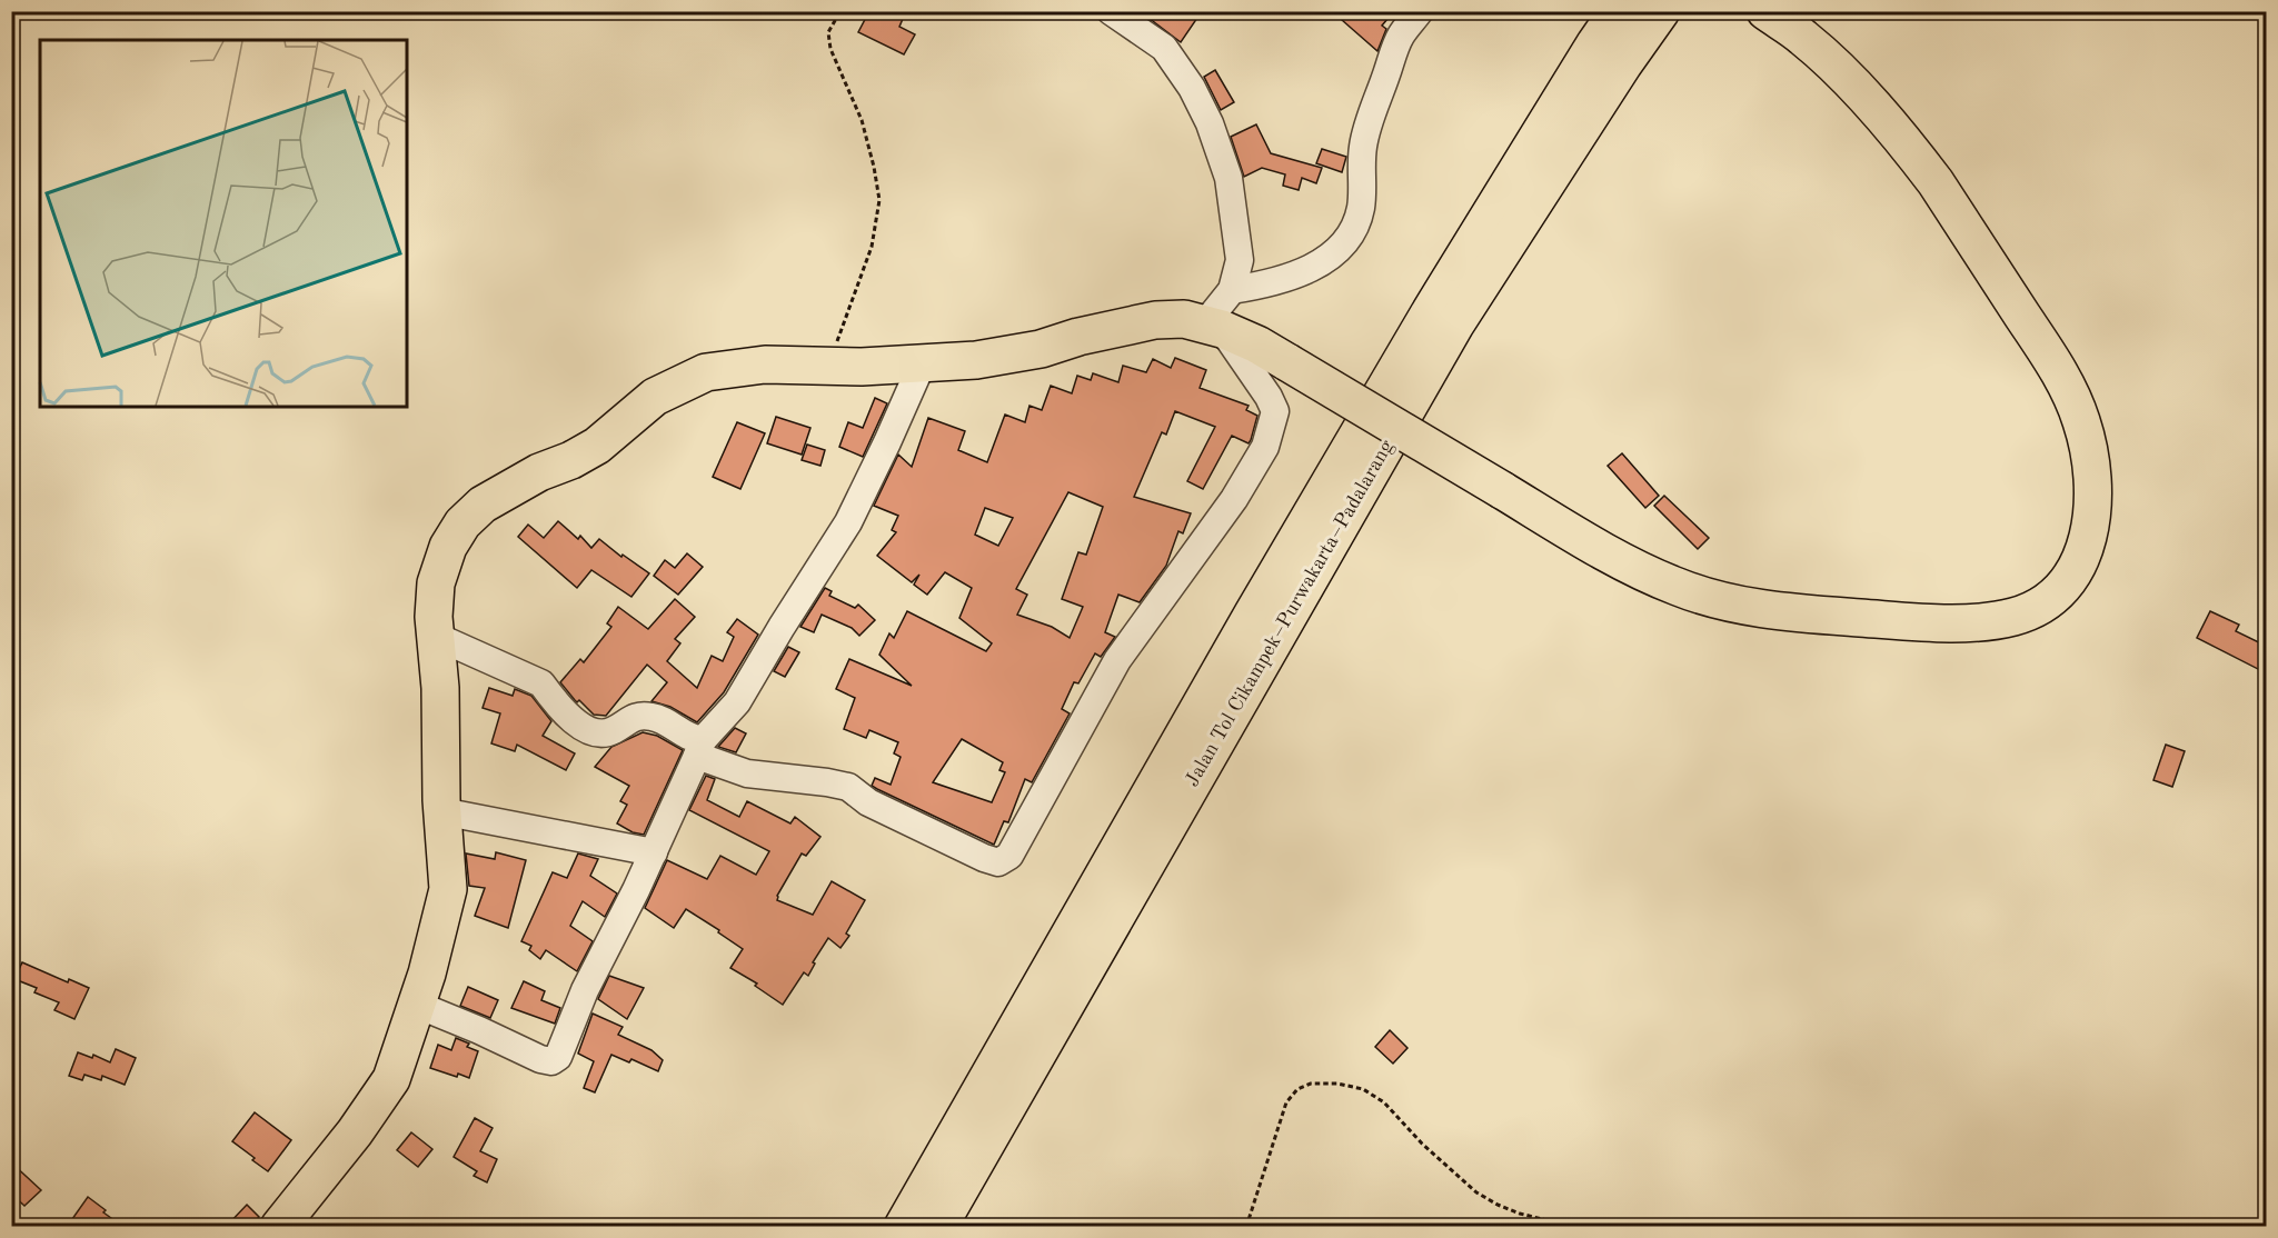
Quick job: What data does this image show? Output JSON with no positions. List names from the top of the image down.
{
  "streets": {
    "highway": ["Jalan Tol Cikampek–Purwakarta–Padalarang"]
  }
}
